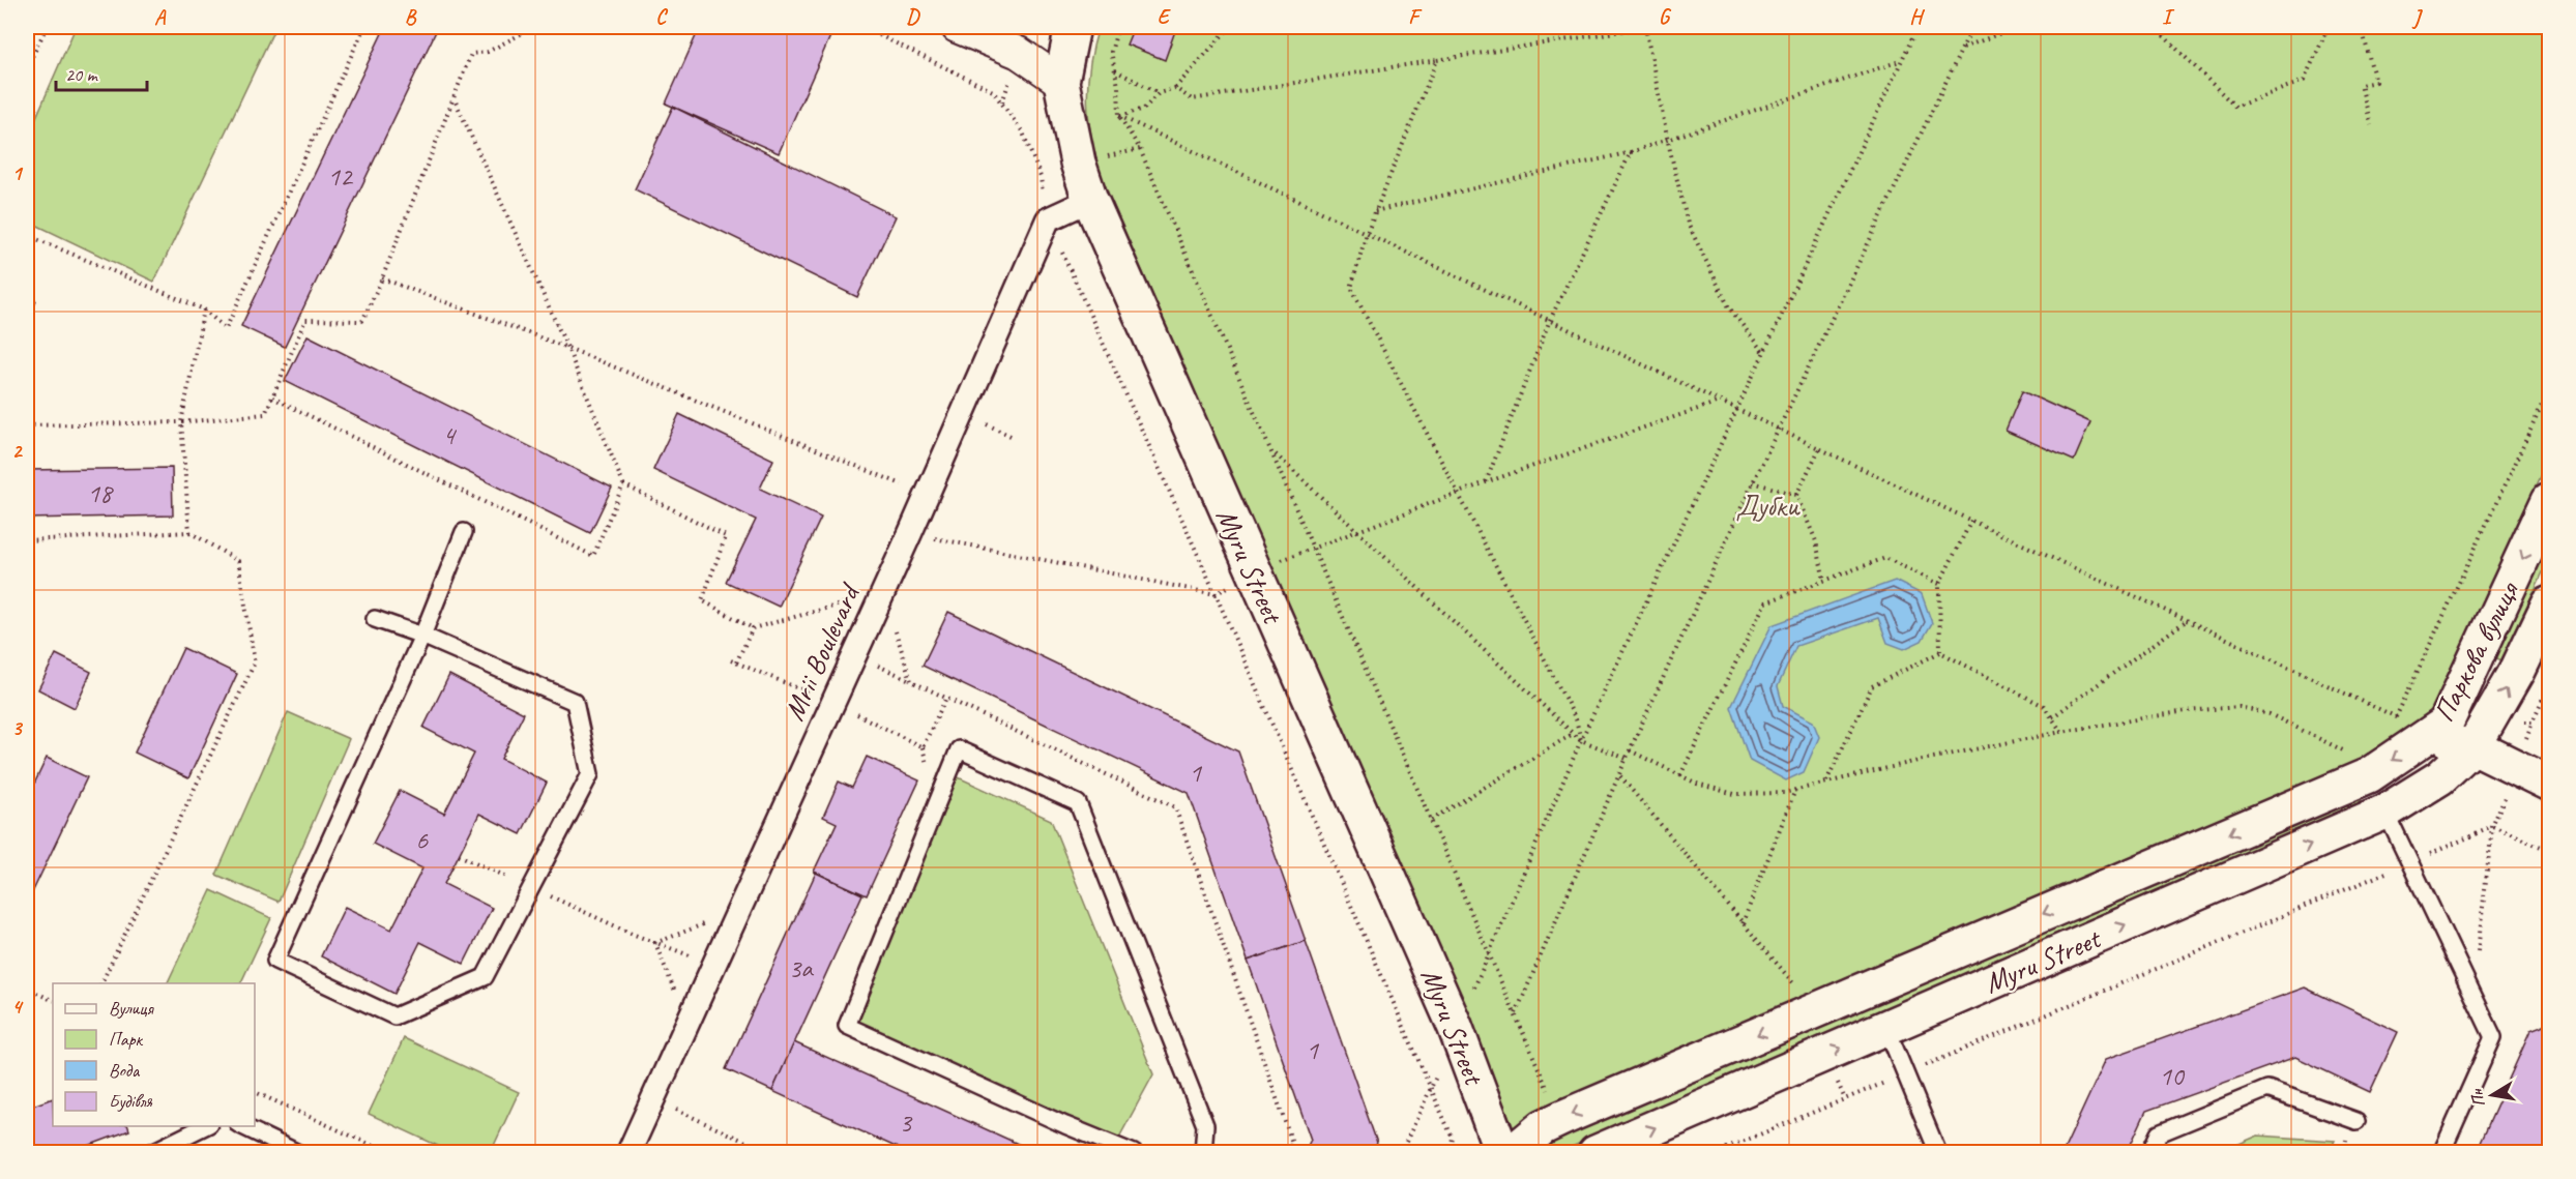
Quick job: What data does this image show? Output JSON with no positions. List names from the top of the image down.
{
  "streets": {
    "street": ["Myru Street", "Паркова вулиця", "Mrii Boulevard"]
  },
  "crossings": [
    ["Myru Street", "Паркова вулиця"]
  ],
  "parks": ["Дубки"],
  "house_numbers": [
    "12",
    "4",
    "18",
    "1",
    "6",
    "3а",
    "1",
    "10",
    "3"
  ],
  "legend": [
    "Вулиця",
    "Парк",
    "Вода",
    "Будівля"
  ],
  "scale_bar": "20 m",
  "north": "left",
  "grid": {
    "columns": [
      "A",
      "B",
      "C",
      "D",
      "E",
      "F",
      "G",
      "H",
      "I",
      "J"
    ],
    "rows": [
      "1",
      "2",
      "3",
      "4"
    ]
  }
}
